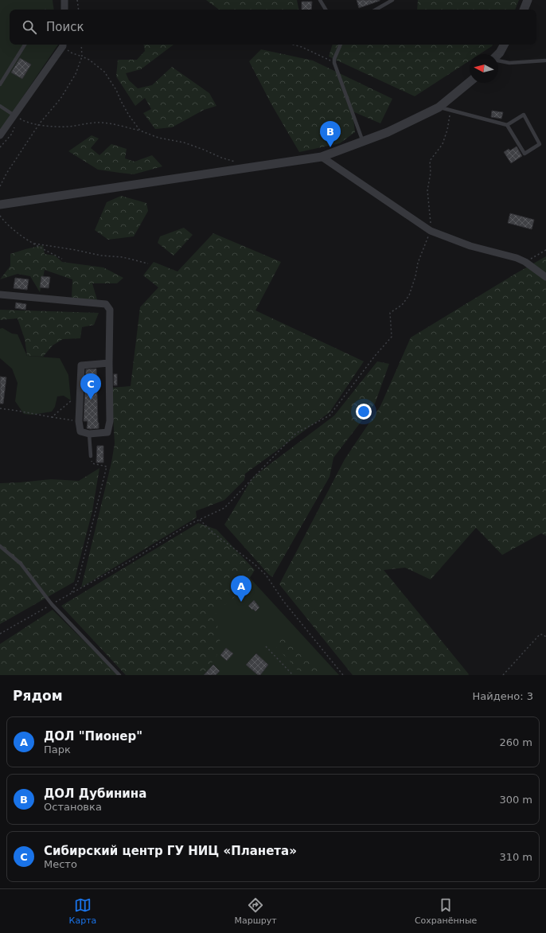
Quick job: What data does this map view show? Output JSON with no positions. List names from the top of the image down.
{
  "north": "left",
  "page": {
    "search": "Поиск",
    "pins": ["B", "C", "A"],
    "heading": ["Рядом", "Найдено: 3"],
    "list": [
      {
        "mark": "A",
        "name": "ДОЛ \"Пионер\"",
        "note": "Парк",
        "value": "260 m"
      },
      {
        "mark": "B",
        "name": "ДОЛ Дубинина",
        "note": "Остановка",
        "value": "300 m"
      },
      {
        "mark": "C",
        "name": "Сибирский центр ГУ НИЦ «Планета»",
        "note": "Место",
        "value": "310 m"
      }
    ],
    "nav": ["Карта", "Маршрут", "Сохранённые"]
  }
}
